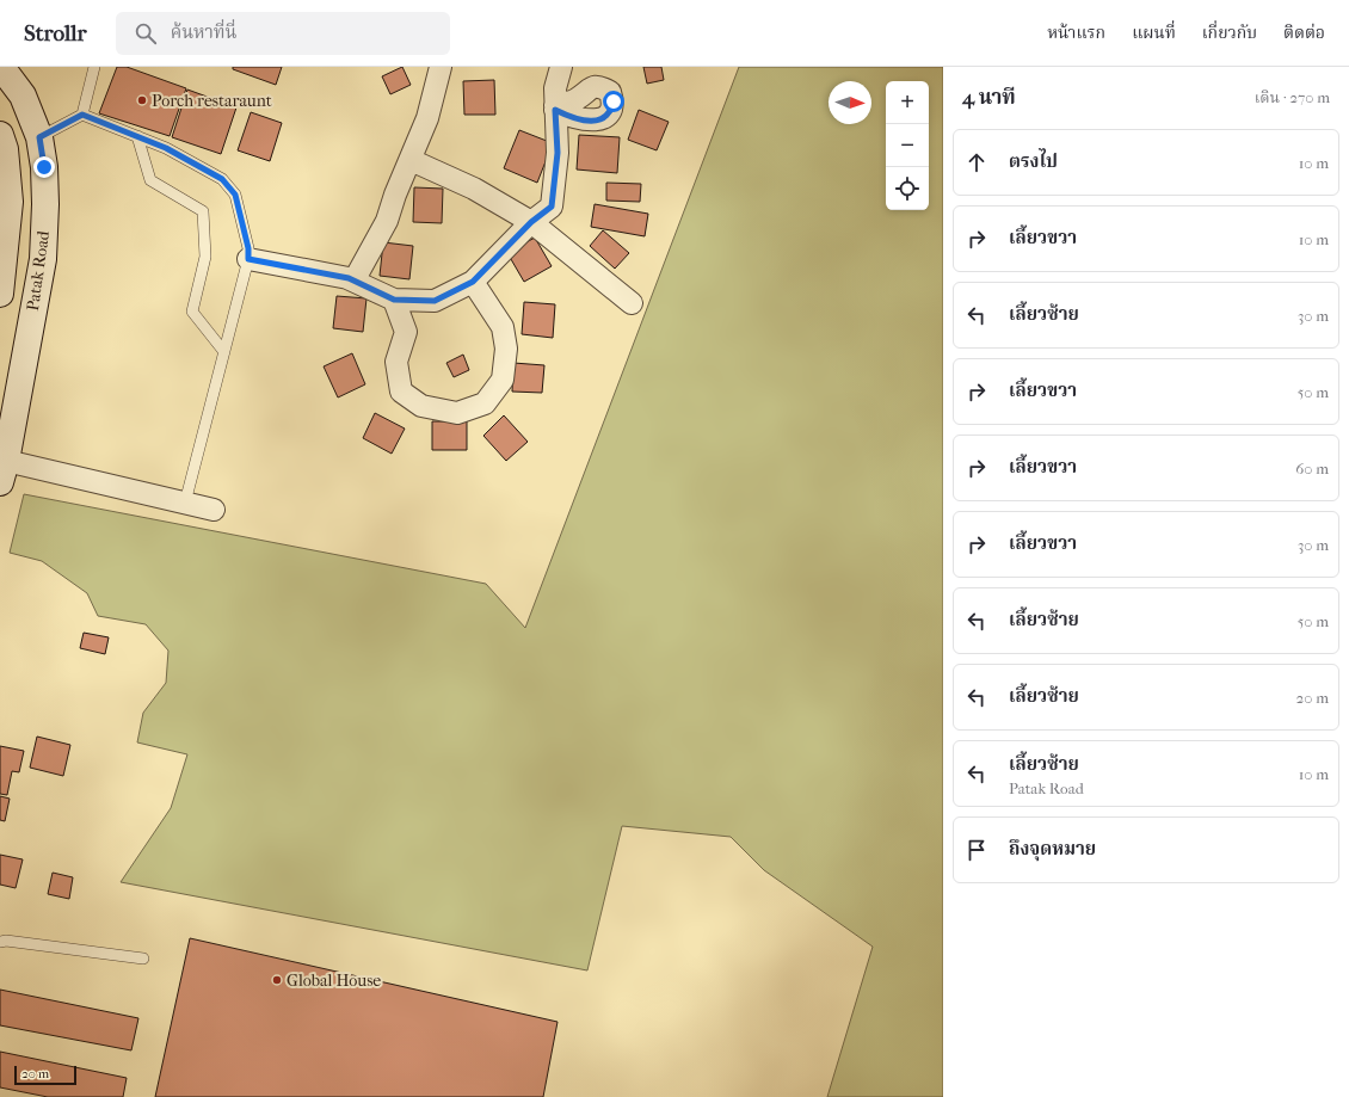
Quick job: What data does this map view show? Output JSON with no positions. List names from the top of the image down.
{
  "streets": {
    "main road": ["Patak Road"]
  },
  "places": ["Porch restaraunt", "Global House"],
  "scale_bar": "20 m",
  "north": "right",
  "page": {
    "header": "Strollr",
    "search": "ค้นหาที่นี่",
    "nav": [
      "หน้าแรก",
      "แผนที่",
      "เกี่ยวกับ",
      "ติดต่อ"
    ],
    "heading": ["4 นาที", "เดิน · 270 m"],
    "map_buttons": ["+", "−"],
    "list": [
      ["ตรงไป", "10 m"],
      ["เลี้ยวขวา", "10 m"],
      ["เลี้ยวซ้าย", "30 m"],
      ["เลี้ยวขวา", "50 m"],
      ["เลี้ยวขวา", "60 m"],
      ["เลี้ยวขวา", "30 m"],
      ["เลี้ยวซ้าย", "50 m"],
      ["เลี้ยวซ้าย", "20 m"],
      ["เลี้ยวซ้าย", "Patak Road", "10 m"],
      "ถึงจุดหมาย"
    ],
    "scale": "20 m"
  }
}
